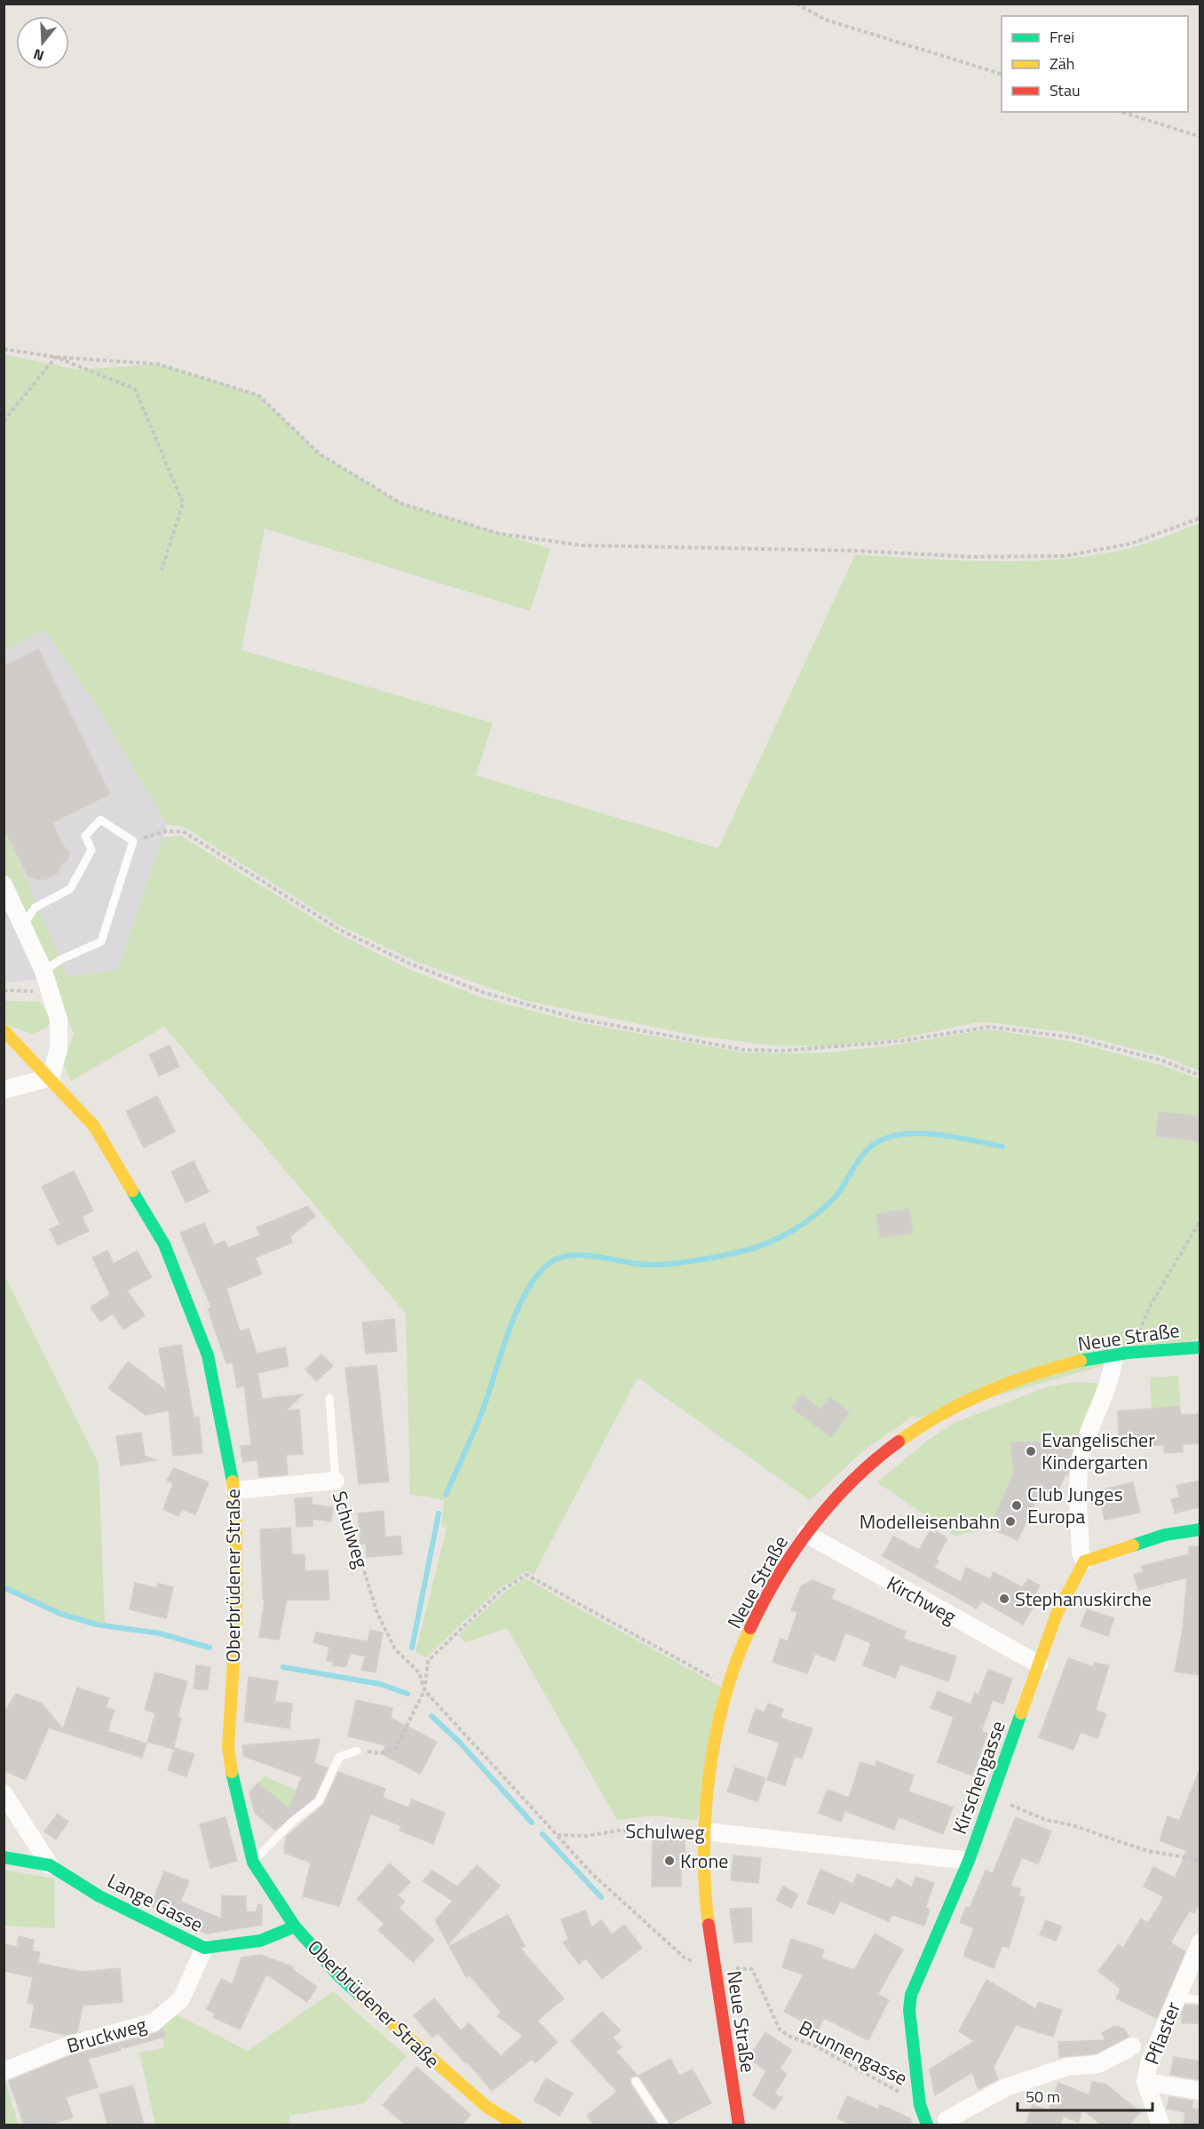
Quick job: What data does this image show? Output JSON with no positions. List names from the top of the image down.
{
  "streets": {
    "street": [
      "Neue Straße",
      "Schulweg",
      "Oberbrüdener Straße",
      "Kirchweg",
      "Kirschengasse",
      "Lange Gasse",
      "Pflaster",
      "Bruckweg"
    ],
    "path": ["Brunnengasse"]
  },
  "crossings": [
    ["Neue Straße", "Schulweg"],
    ["Neue Straße", "Kirchweg"],
    ["Neue Straße", "Brunnengasse"],
    ["Schulweg", "Kirschengasse"],
    ["Oberbrüdener Straße", "Lange Gasse"],
    ["Kirchweg", "Kirschengasse"],
    ["Kirschengasse", "Brunnengasse"],
    ["Lange Gasse", "Bruckweg"]
  ],
  "places": [
    "Evangelischer Kindergarten",
    "Club Junges Europa",
    "Modelleisenbahn",
    "Stephanuskirche",
    "Krone"
  ],
  "legend": ["Frei", "Zäh", "Stau"],
  "scale_bar": "50 m",
  "north": "bottom"
}
